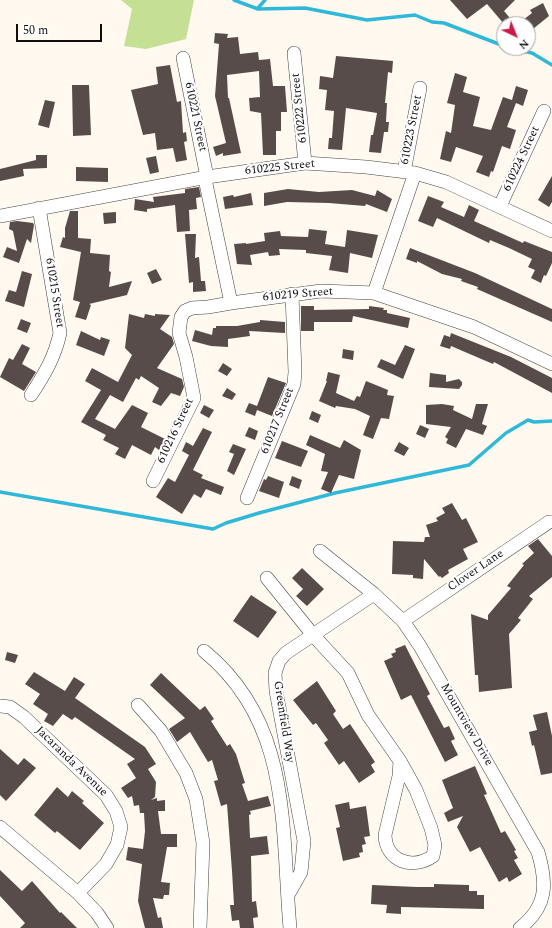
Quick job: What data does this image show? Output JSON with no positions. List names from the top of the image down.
{
  "streets": {
    "street": [
      "610222 Street",
      "610221 Street",
      "610223 Street",
      "610224 Street",
      "610225 Street",
      "610215 Street",
      "610219 Street",
      "610217 Street",
      "610216 Street",
      "Clover Lane",
      "Greenfield Way",
      "Mountview Drive",
      "Jacaranda Avenue"
    ]
  },
  "crossings": [
    ["610222 Street", "610225 Street"],
    ["610221 Street", "610225 Street"],
    ["610223 Street", "610225 Street"],
    ["610223 Street", "610219 Street"],
    ["610224 Street", "610225 Street"],
    ["610225 Street", "610215 Street"],
    ["610219 Street", "610217 Street"],
    ["610219 Street", "610216 Street"],
    ["Clover Lane", "Mountview Drive"],
    ["Greenfield Way", "Mountview Drive"]
  ],
  "scale_bar": "50 m",
  "north": "bottom right"
}
